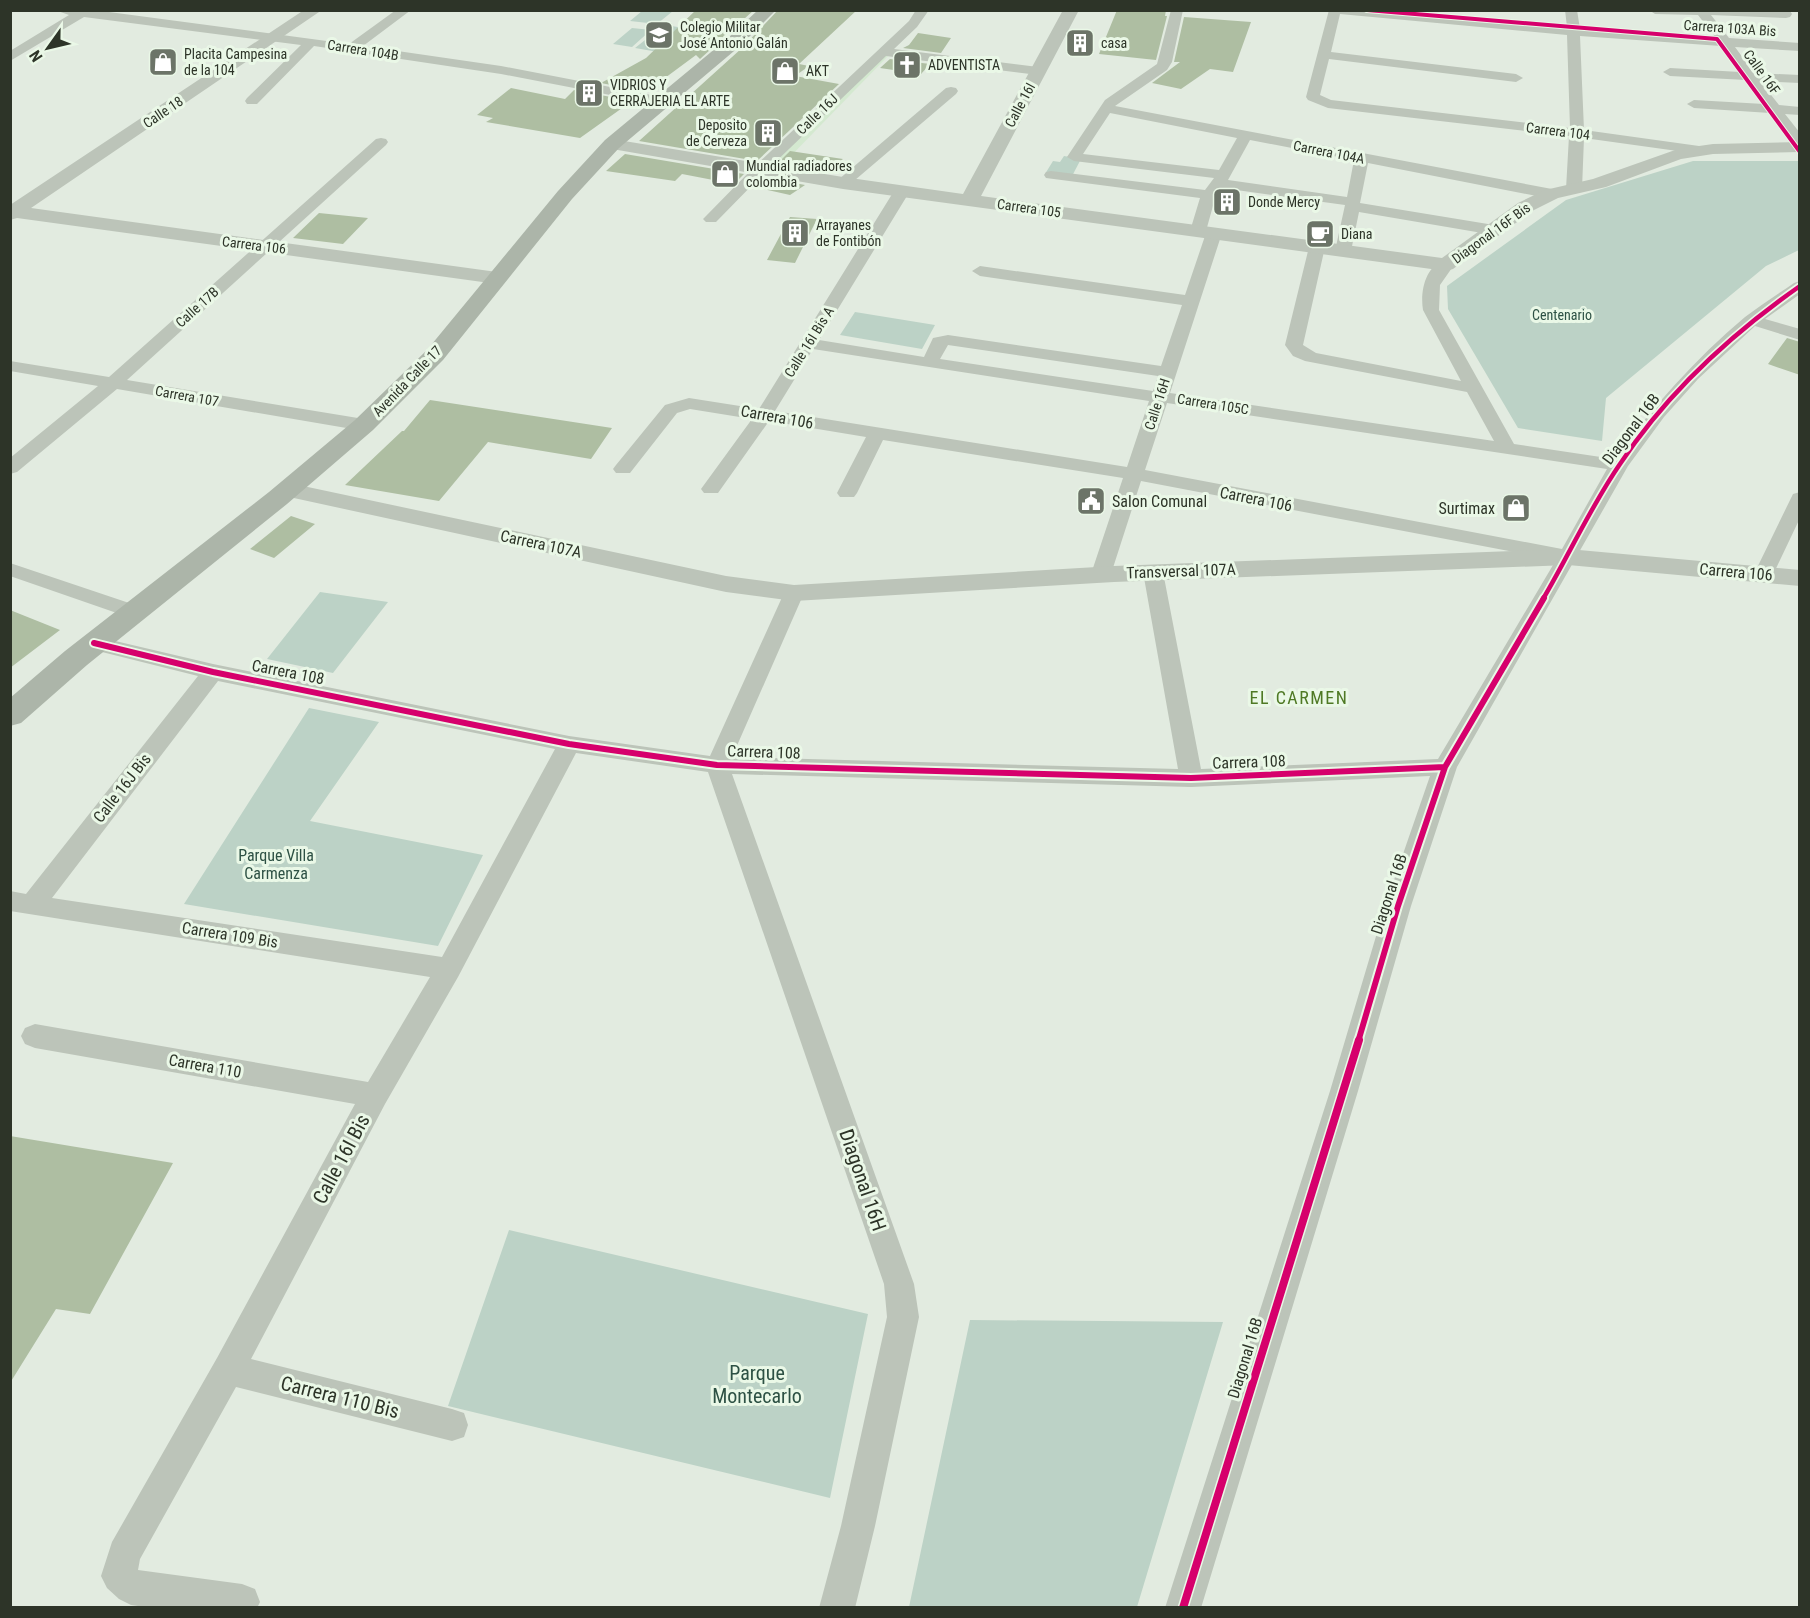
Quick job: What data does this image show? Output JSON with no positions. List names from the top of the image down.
{
  "streets": {
    "main road": ["Avenida Calle 17"],
    "street": [
      "Carrera 103A Bis",
      "Carrera 104B",
      "Calle 16F",
      "Calle 16I",
      "Calle 18",
      "Calle 16J",
      "Carrera 104",
      "Carrera 104A",
      "Carrera 105",
      "Diagonal 16F Bis",
      "Carrera 106",
      "Calle 17B",
      "Calle 16I Bis A",
      "Carrera 107",
      "Calle 16H",
      "Carrera 105C",
      "Diagonal 16B",
      "Carrera 107A",
      "Transversal 107A",
      "Carrera 108",
      "Calle 16J Bis",
      "Carrera 109 Bis",
      "Carrera 110",
      "Calle 16I Bis",
      "Diagonal 16H",
      "Carrera 110 Bis"
    ]
  },
  "crossings": [
    ["Carrera 103A Bis", "Calle 16F"],
    ["Carrera 104B", "Calle 18"],
    ["Carrera 104B", "Avenida Calle 17"],
    ["Calle 16F", "Carrera 104"],
    ["Calle 16I", "Carrera 105"],
    ["Calle 18", "Carrera 106"],
    ["Calle 16J", "Carrera 105"],
    ["Carrera 104", "Diagonal 16F Bis"],
    ["Carrera 104A", "Diagonal 16F Bis"],
    ["Carrera 104A", "Calle 16H"],
    ["Carrera 105", "Diagonal 16F Bis"],
    ["Carrera 105", "Calle 16I Bis A"],
    ["Carrera 105", "Avenida Calle 17"],
    ["Carrera 105", "Calle 16H"],
    ["Diagonal 16F Bis", "Carrera 105C"],
    ["Carrera 106", "Calle 17B"],
    ["Carrera 106", "Calle 16I Bis A"],
    ["Carrera 106", "Avenida Calle 17"],
    ["Carrera 106", "Calle 16H"],
    ["Carrera 106", "Diagonal 16B"],
    ["Carrera 106", "Transversal 107A"],
    ["Calle 17B", "Carrera 107"],
    ["Calle 16I Bis A", "Carrera 105C"],
    ["Avenida Calle 17", "Carrera 107"],
    ["Avenida Calle 17", "Carrera 107A"],
    ["Avenida Calle 17", "Carrera 108"],
    ["Calle 16H", "Carrera 105C"],
    ["Calle 16H", "Transversal 107A"],
    ["Carrera 105C", "Diagonal 16B"],
    ["Diagonal 16B", "Transversal 107A"],
    ["Diagonal 16B", "Carrera 108"],
    ["Carrera 107A", "Transversal 107A"],
    ["Carrera 108", "Calle 16J Bis"],
    ["Carrera 108", "Calle 16I Bis"],
    ["Carrera 108", "Diagonal 16H"],
    ["Calle 16J Bis", "Carrera 109 Bis"],
    ["Carrera 109 Bis", "Calle 16I Bis"],
    ["Carrera 110", "Calle 16I Bis"],
    ["Calle 16I Bis", "Carrera 110 Bis"]
  ],
  "districts": ["EL CARMEN"],
  "parks": ["Centenario", "Parque Villa Carmenza", "Parque Montecarlo"],
  "places": {
    "school or university": ["Colegio Militar José Antonio Galán"],
    "building": [
      "casa",
      "VIDRIOS Y CERRAJERIA EL ARTE",
      "Deposito de Cerveza",
      "Donde Mercy",
      "Arrayanes de Fontibón"
    ],
    "shop": [
      "Placita Campesina de la 104",
      "AKT",
      "Mundial radiadores colombia",
      "Surtimax"
    ],
    "church": ["ADVENTISTA"],
    "cafe": ["Diana"],
    "public building": ["Salon Comunal"]
  },
  "north": "bottom left"
}
